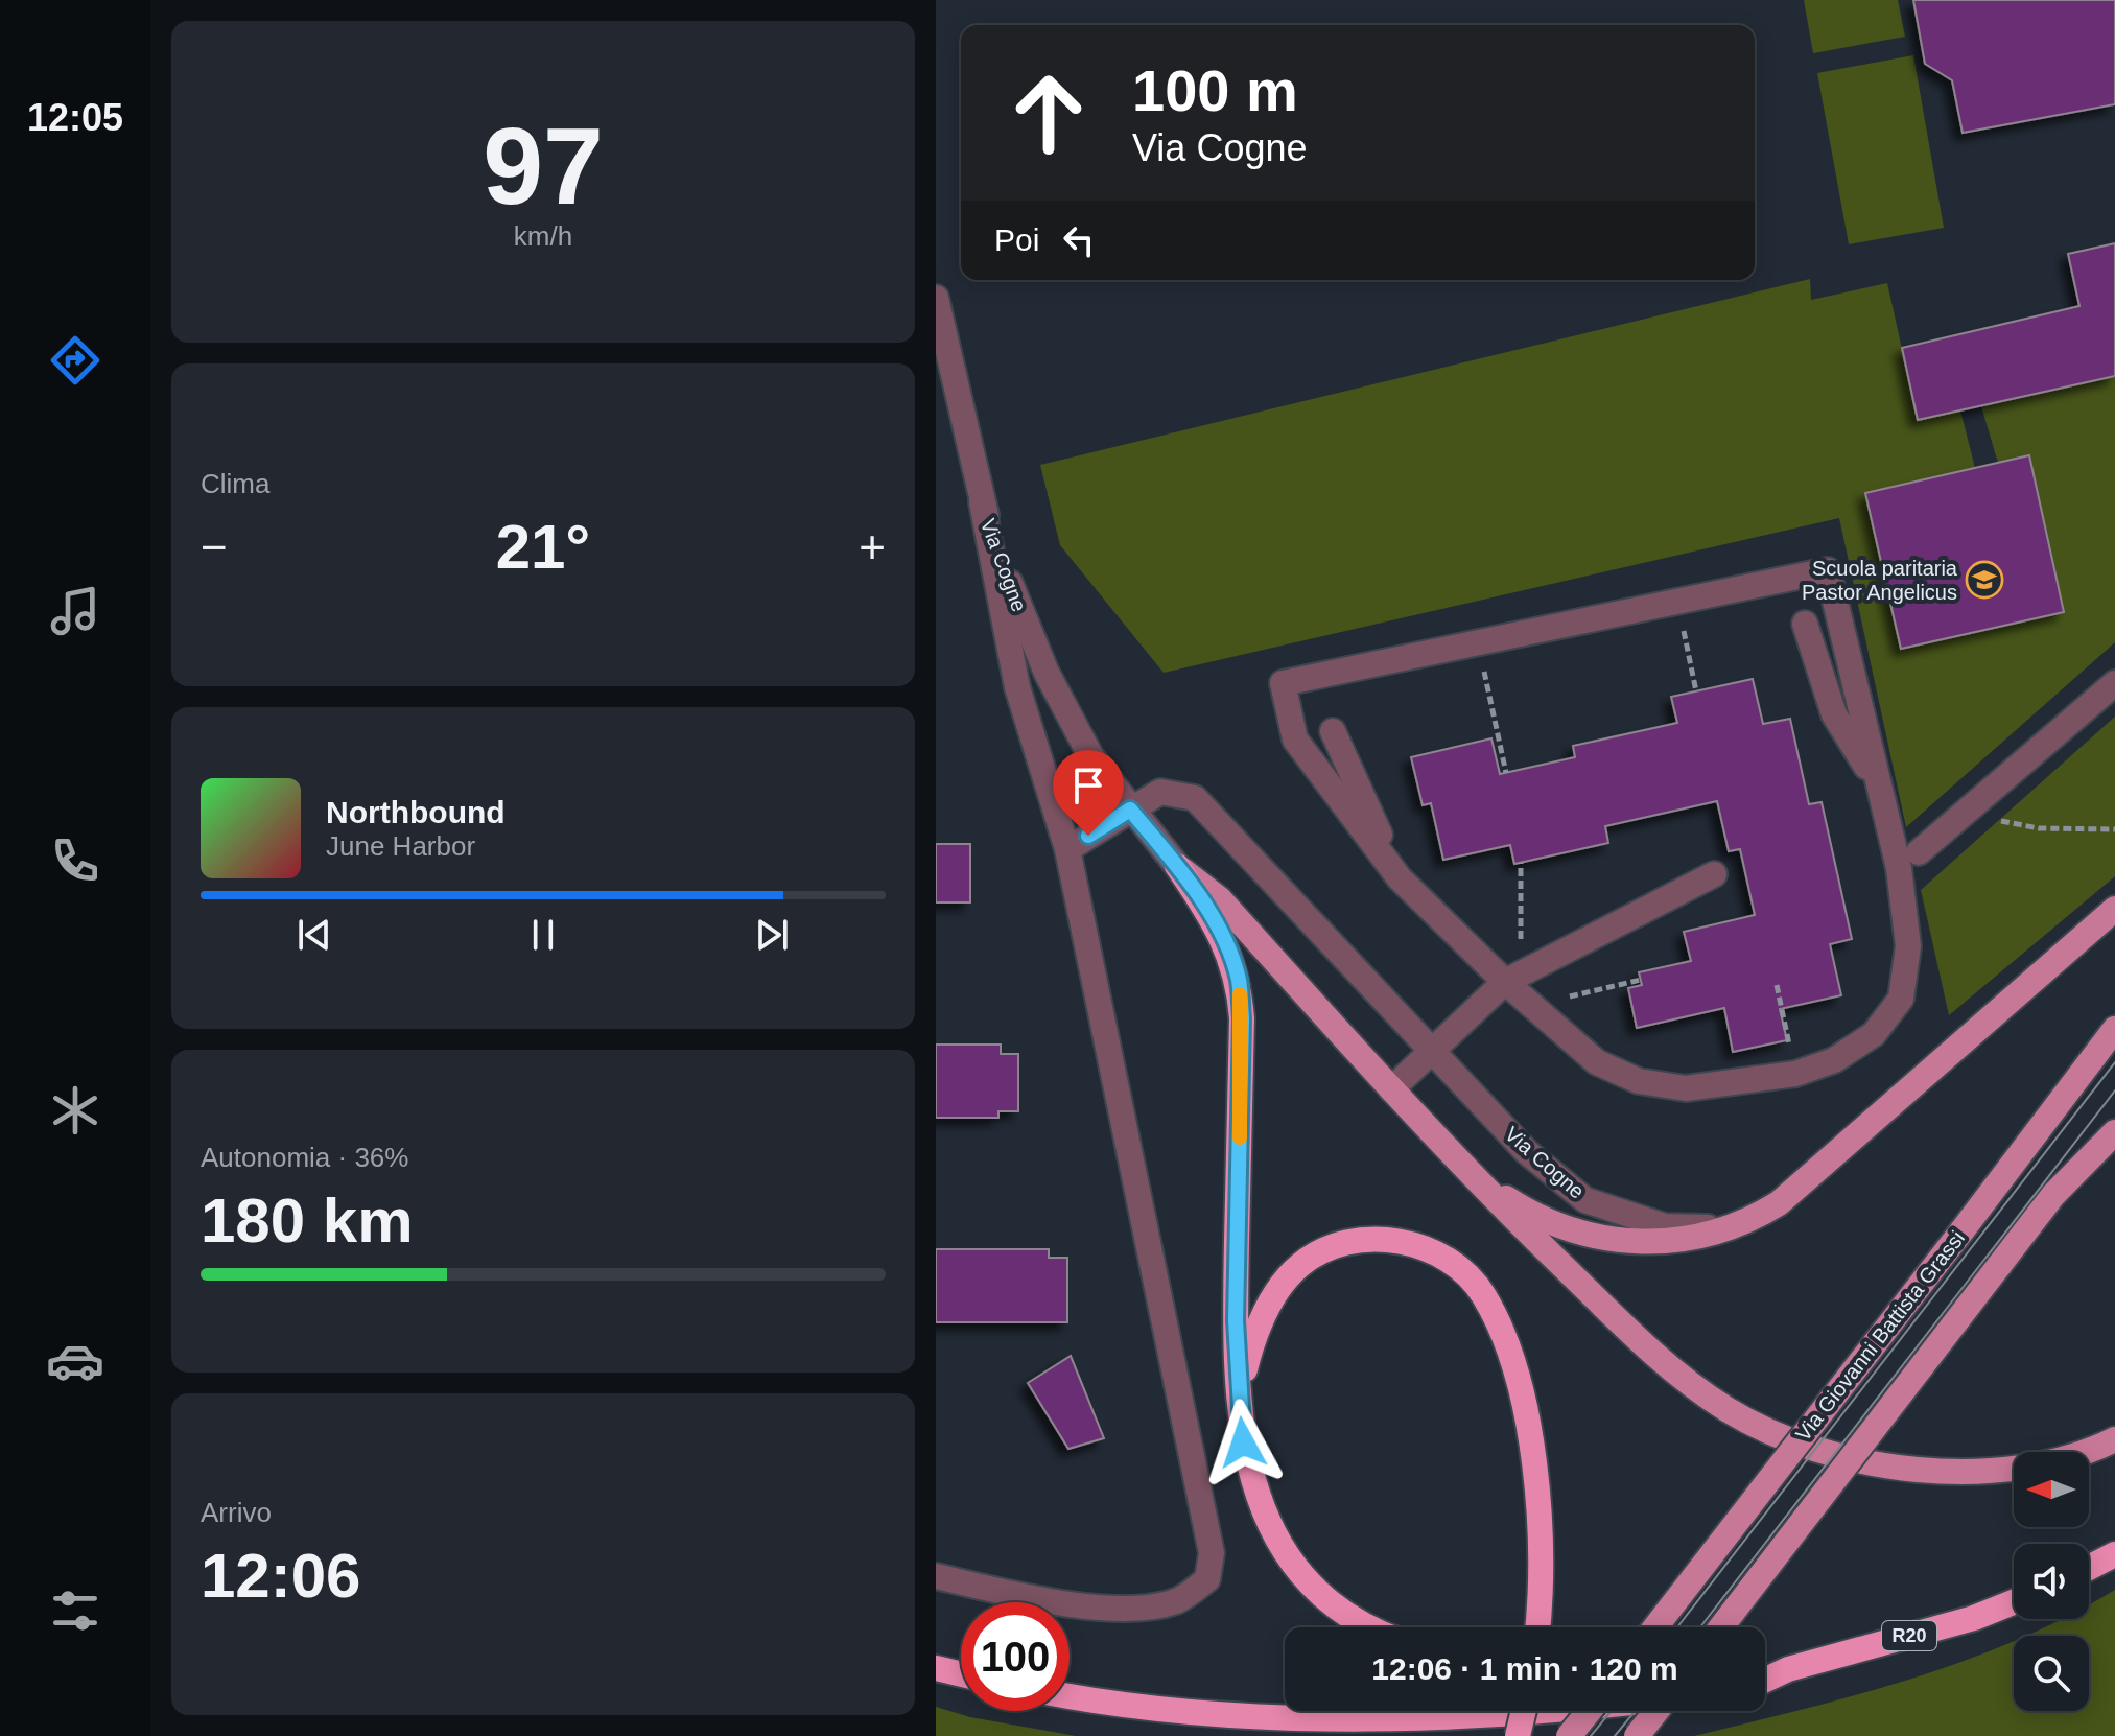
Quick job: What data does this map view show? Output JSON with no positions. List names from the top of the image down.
{
  "streets": {
    "highway": ["R20"],
    "main road": ["Via Giovanni Battista Grassi"],
    "street": ["Via Cogne"]
  },
  "places": {
    "school or university": ["Scuola paritaria Pastor Angelicus"]
  },
  "north": "left",
  "page": {
    "tabs": "12:05",
    "tile": [
      ["97", "km/h"],
      "Clima",
      ["Autonomia · 36%", "180 km"],
      ["Arrivo", "12:06"]
    ],
    "turn": ["100 m", "Via Cogne"],
    "then": "Poi",
    "heat": ["−", "21°", "+"],
    "song": ["Northbound", "June Harbor"],
    "limit": "100",
    "trip": "12:06 · 1 min · 120 m"
  }
}
